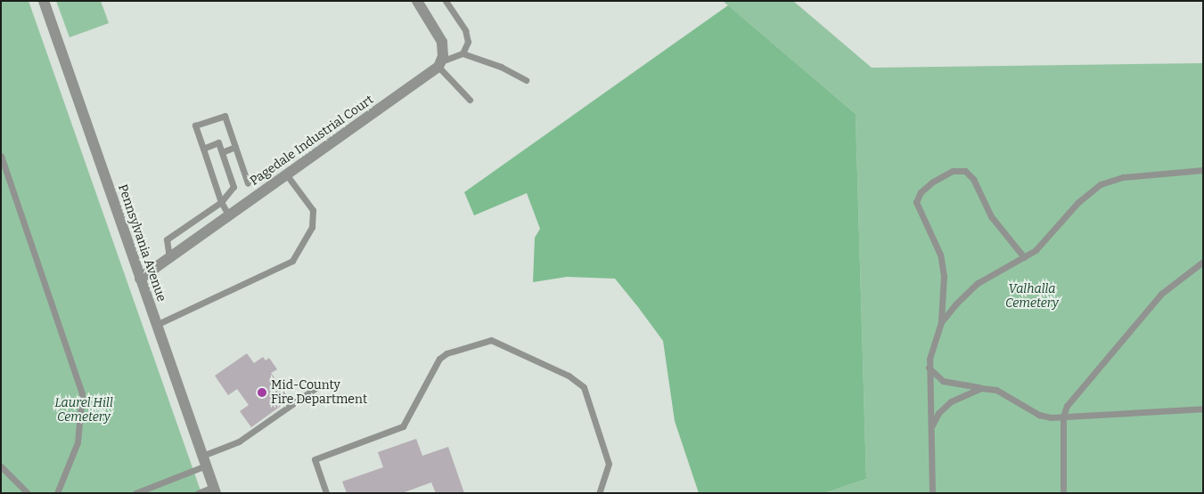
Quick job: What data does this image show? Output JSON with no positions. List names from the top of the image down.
{
  "streets": {
    "street": ["Pagedale Industrial Court", "Pennsylvania Avenue"]
  },
  "crossings": [
    ["Pagedale Industrial Court", "Pennsylvania Avenue"]
  ],
  "parks": ["Valhalla Cemetery", "Laurel Hill Cemetery"],
  "places": ["Mid-County Fire Department"]
}
